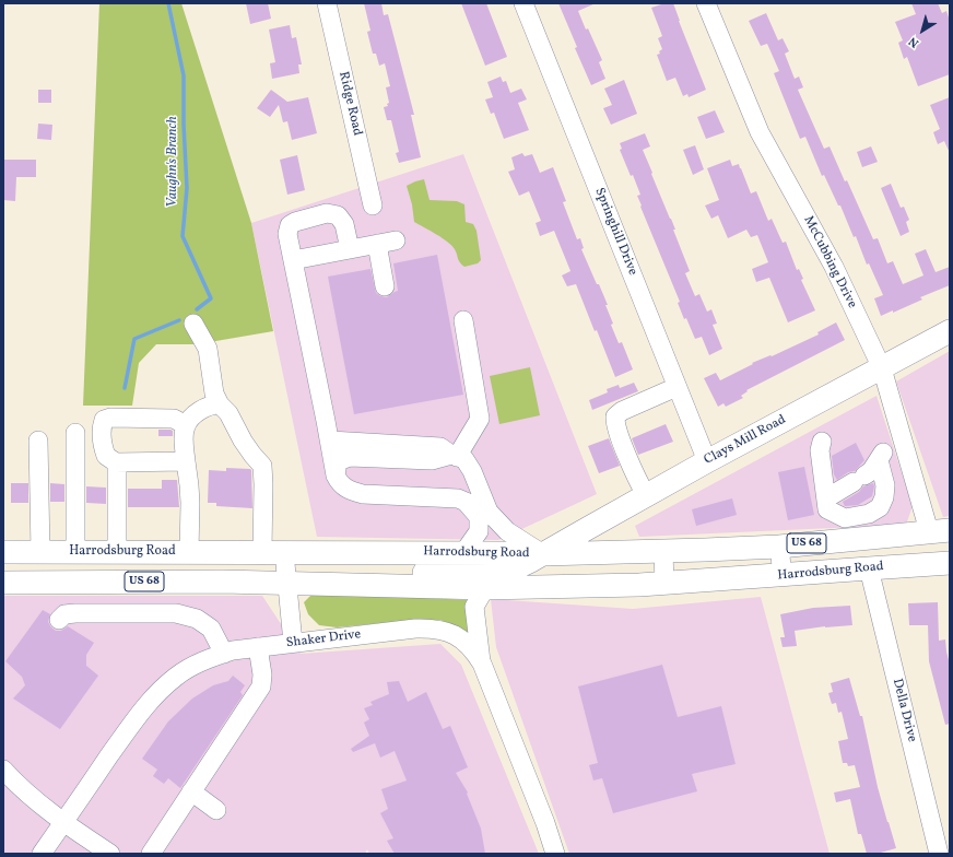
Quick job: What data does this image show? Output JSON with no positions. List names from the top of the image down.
{
  "streets": {
    "main road": ["Clays Mill Road", "US 68", "Harrodsburg Road"],
    "street": [
      "Ridge Road",
      "Springhill Drive",
      "McCubbing Drive",
      "Shaker Drive",
      "Della Drive"
    ]
  },
  "crossings": [
    ["Springhill Drive", "Clays Mill Road"],
    ["McCubbing Drive", "Clays Mill Road"],
    ["McCubbing Drive", "Harrodsburg Road"],
    ["Clays Mill Road", "Harrodsburg Road"],
    ["Harrodsburg Road", "Della Drive"]
  ],
  "water": ["Vaughn's Branch"],
  "north": "bottom left"
}
